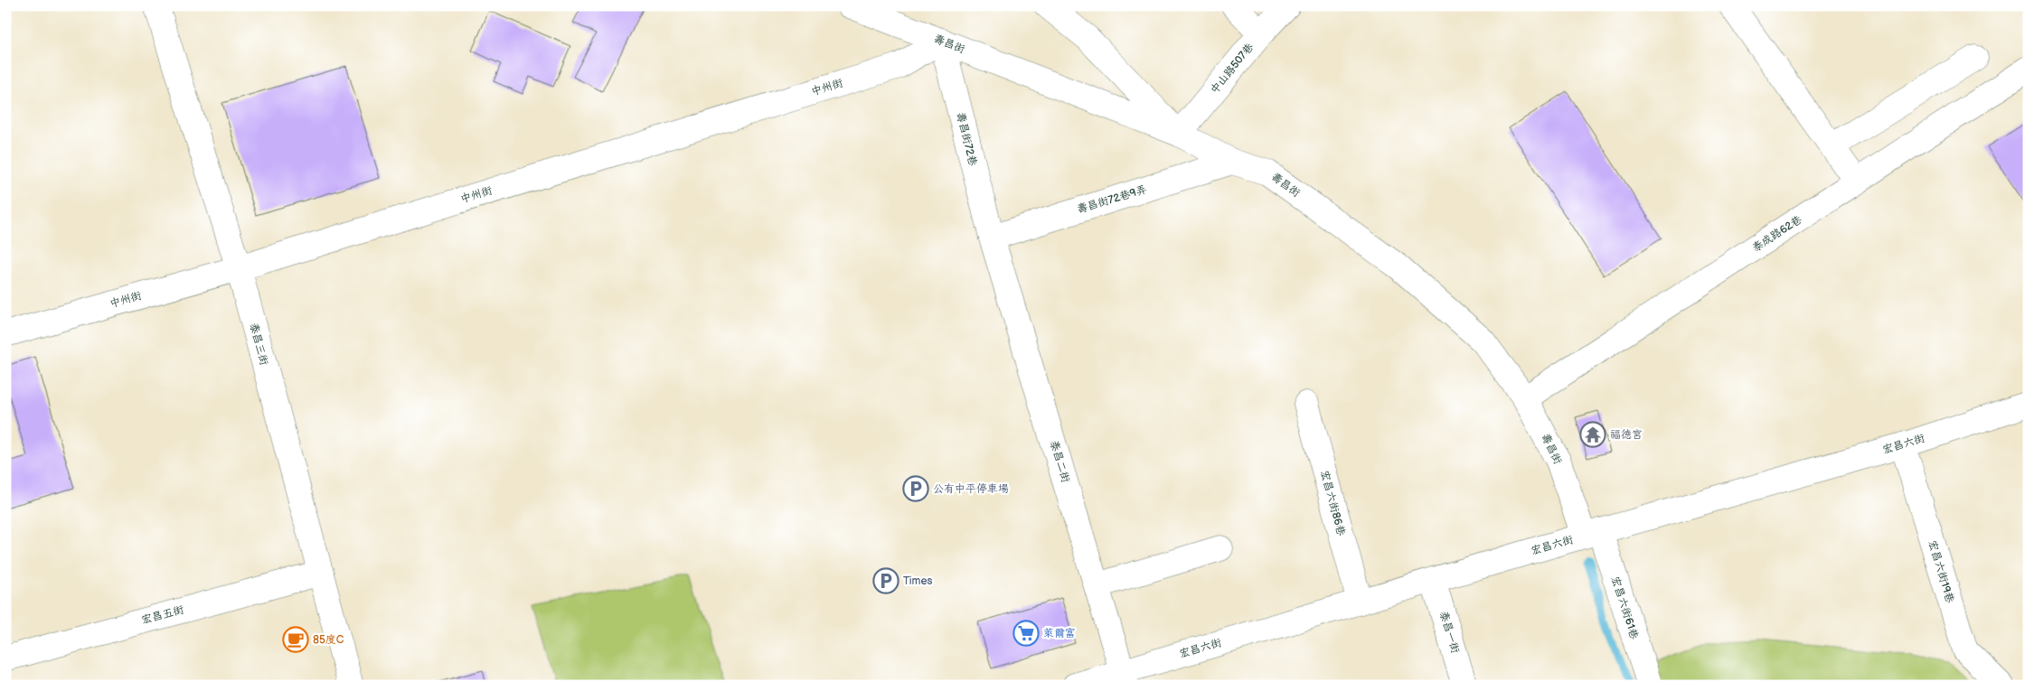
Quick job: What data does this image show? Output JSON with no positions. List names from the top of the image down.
{
  "streets": {
    "street": [
      "壽昌街",
      "中山路507巷",
      "中州街",
      "壽昌街72巷",
      "壽昌街72巷9弄",
      "泰成路62巷",
      "泰昌三街",
      "宏昌六街",
      "泰昌二街",
      "宏昌六街86巷",
      "宏昌六街19巷",
      "宏昌六街61巷",
      "宏昌五街",
      "泰昌一街"
    ]
  },
  "crossings": [
    ["壽昌街", "中山路507巷"],
    ["壽昌街", "中州街"],
    ["壽昌街", "壽昌街72巷"],
    ["壽昌街", "壽昌街72巷9弄"],
    ["壽昌街", "泰成路62巷"],
    ["壽昌街", "宏昌六街"],
    ["壽昌街", "宏昌六街61巷"],
    ["中州街", "壽昌街72巷"],
    ["中州街", "泰昌三街"],
    ["壽昌街72巷", "壽昌街72巷9弄"],
    ["壽昌街72巷", "泰昌二街"],
    ["壽昌街72巷9弄", "泰昌二街"],
    ["泰昌三街", "宏昌五街"],
    ["宏昌六街", "泰昌二街"],
    ["宏昌六街", "宏昌六街86巷"],
    ["宏昌六街", "宏昌六街19巷"],
    ["宏昌六街", "宏昌六街61巷"],
    ["宏昌六街", "泰昌一街"]
  ],
  "places": {
    "temple": ["福德宮"],
    "parking": ["公有中平停車場", "Times"],
    "supermarket": ["萊爾富"],
    "cafe": ["85度C"]
  }
}
